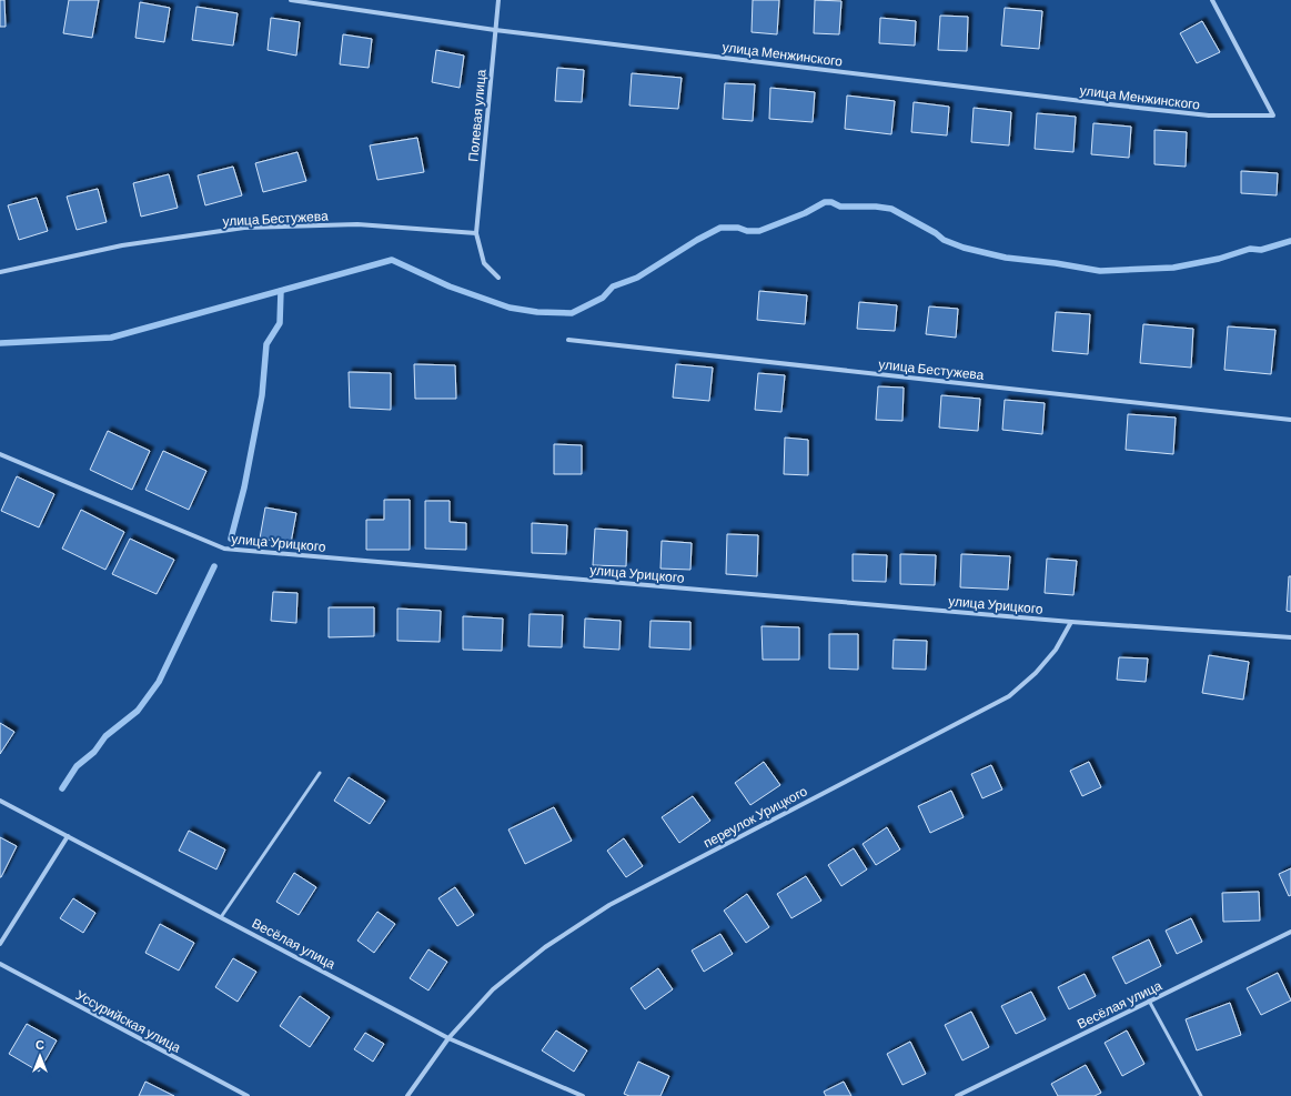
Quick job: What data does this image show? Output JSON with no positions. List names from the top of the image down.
{
  "streets": {
    "street": [
      "улица Менжинского",
      "Полевая улица",
      "улица Бестужева",
      "улица Урицкого",
      "переулок Урицкого",
      "Весёлая улица",
      "Уссурийская улица"
    ]
  },
  "crossings": [
    ["улица Менжинского", "Полевая улица"],
    ["Полевая улица", "улица Бестужева"],
    ["улица Урицкого", "переулок Урицкого"],
    ["переулок Урицкого", "Весёлая улица"]
  ],
  "north": "top"
}
